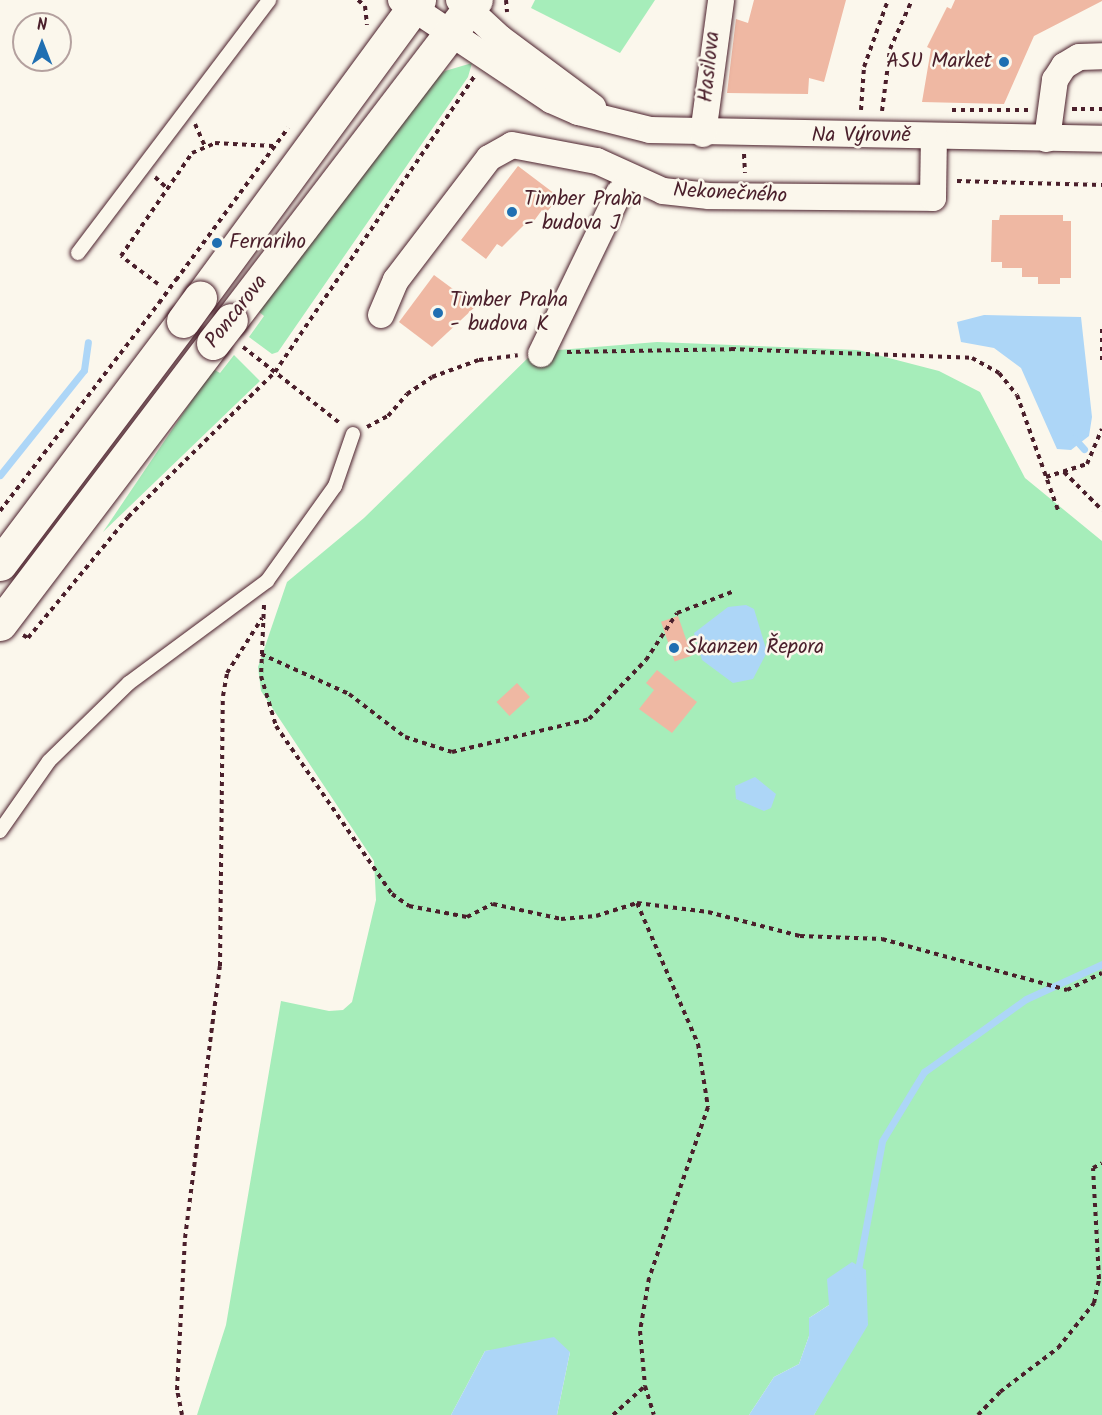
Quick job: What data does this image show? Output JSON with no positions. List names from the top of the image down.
{
  "streets": {
    "main road": ["Poncarova"],
    "street": ["Hasilova", "Na Výrovně", "Nekonečného"]
  },
  "crossings": [
    ["Hasilova", "Na Výrovně"],
    ["Na Výrovně", "Nekonečného"],
    ["Na Výrovně", "Poncarova"]
  ],
  "places": [
    "ASU Market",
    "Timber Praha - budova J",
    "Ferrariho",
    "Timber Praha - budova K",
    "Skanzen Řepora"
  ],
  "north": "top"
}
